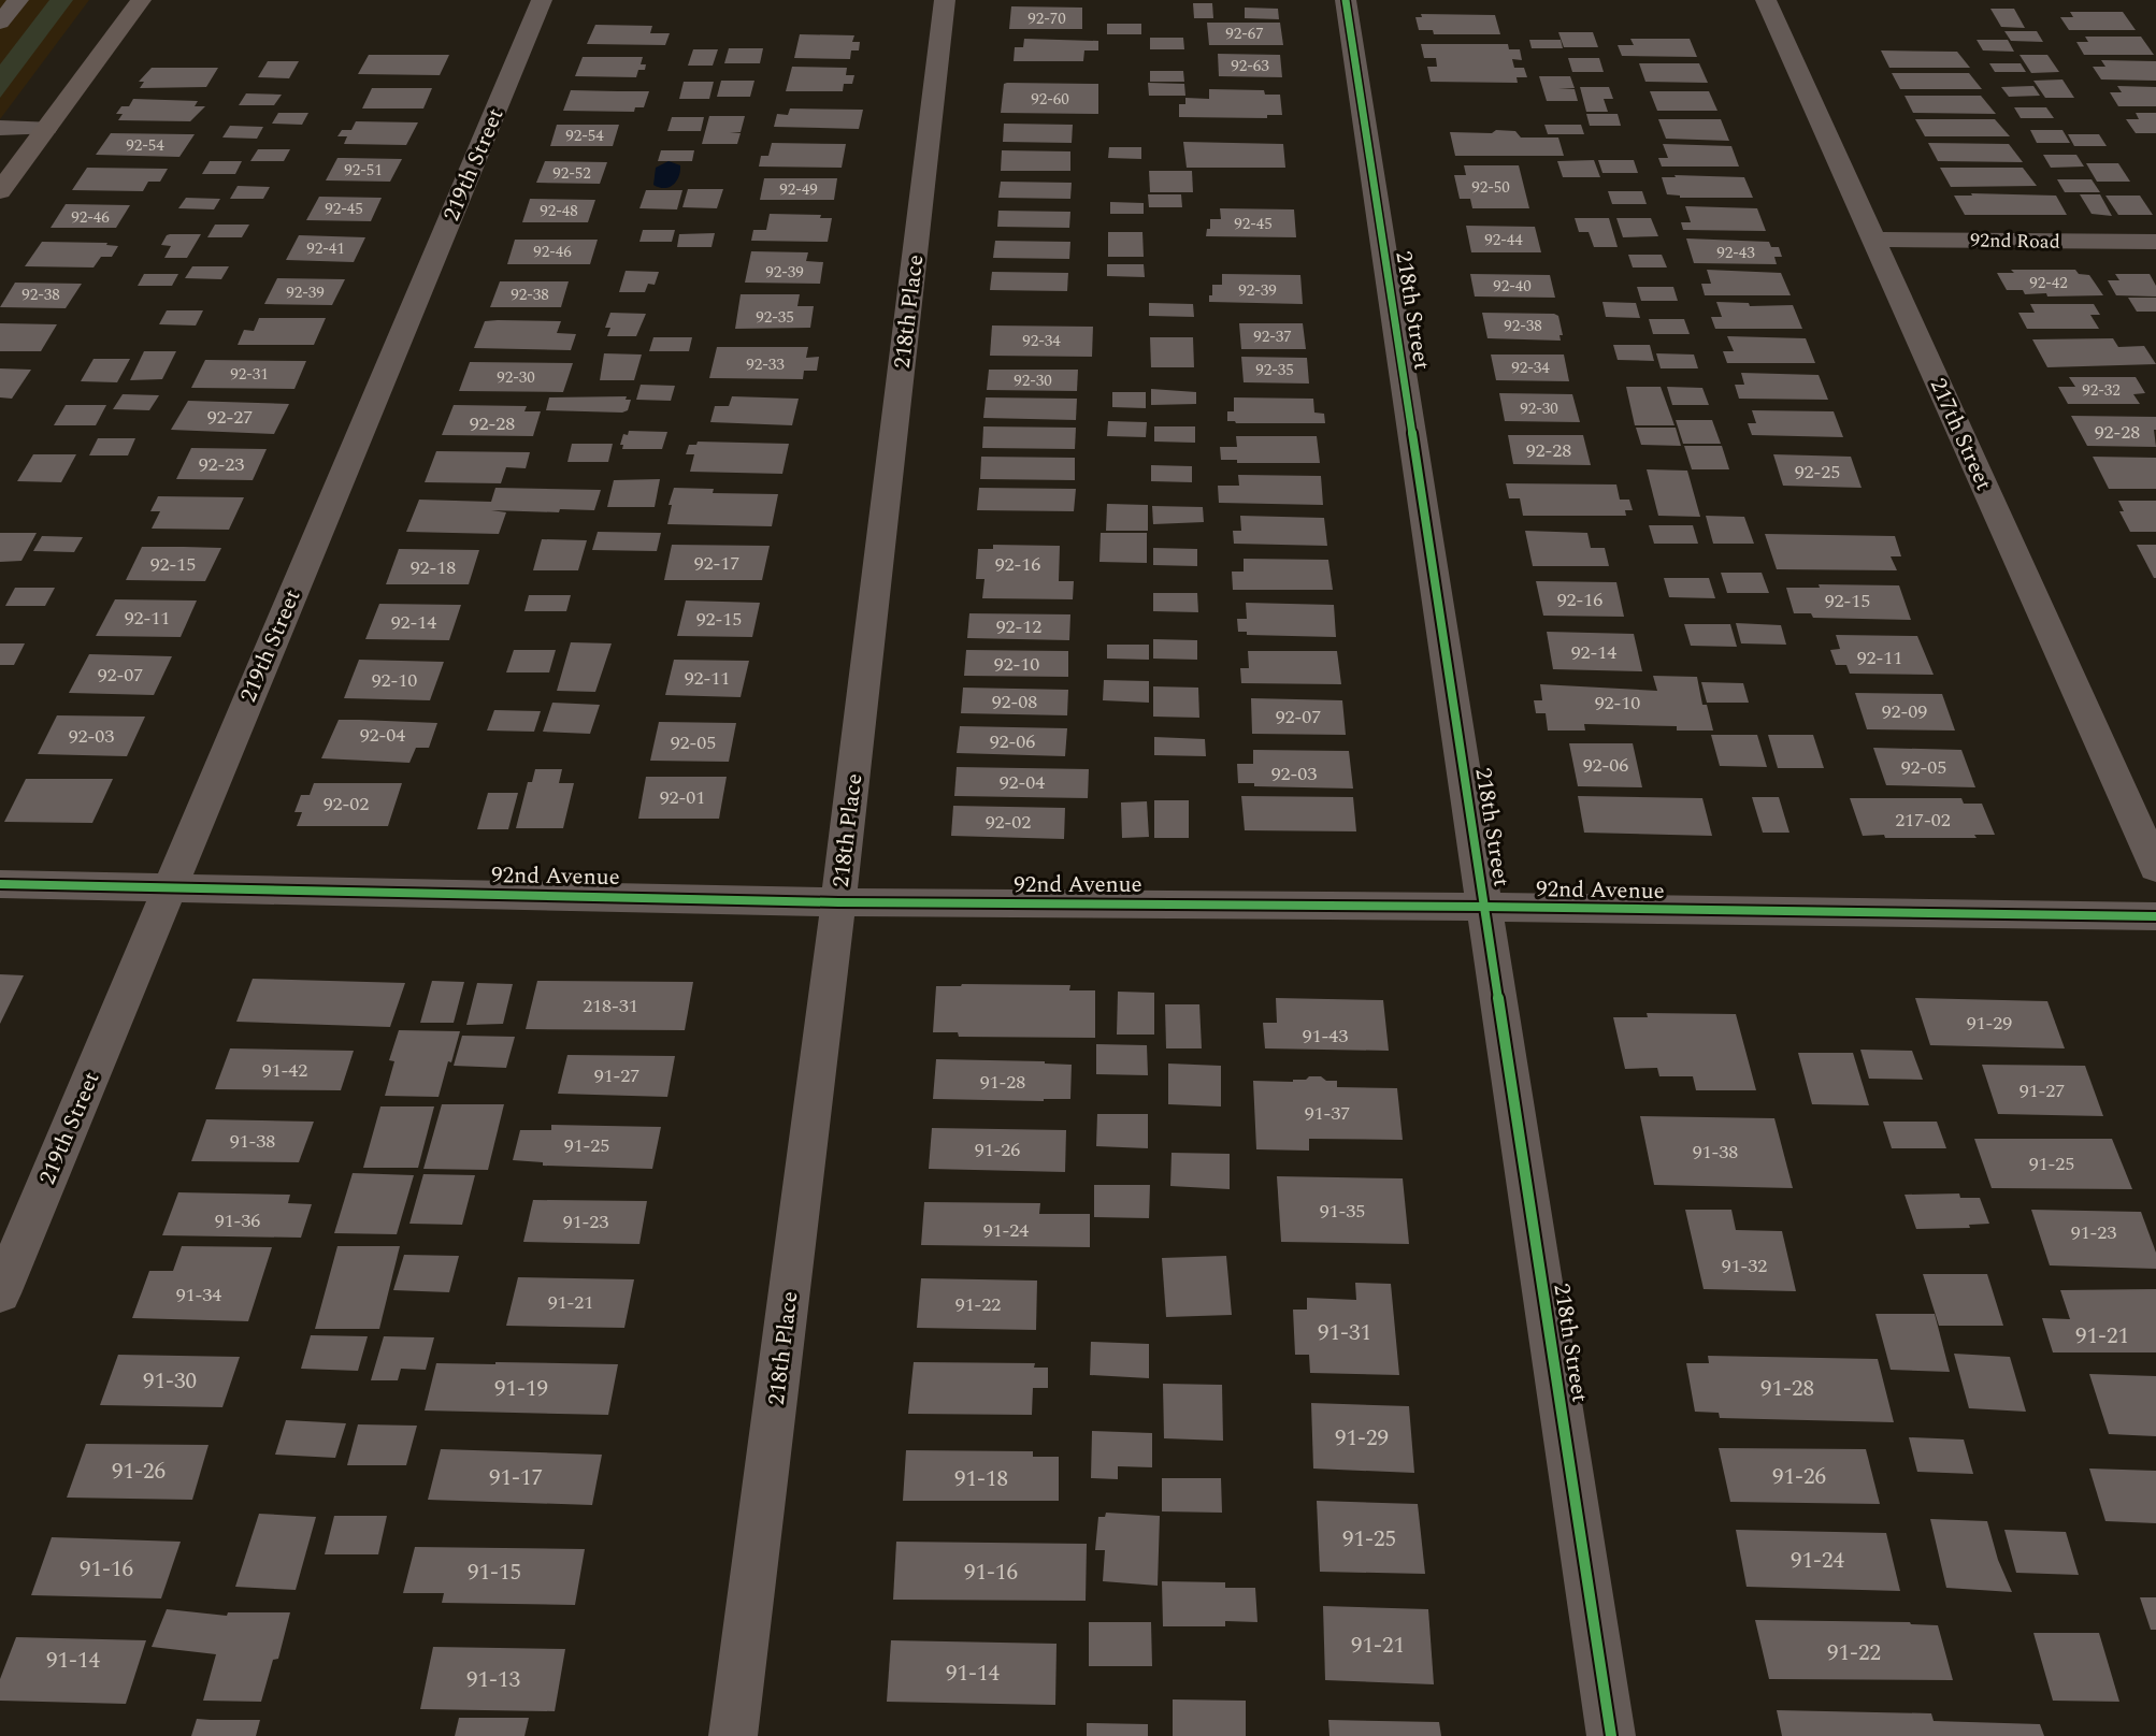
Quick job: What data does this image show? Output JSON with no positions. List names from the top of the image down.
{
  "streets": {
    "street": [
      "219th Street",
      "92nd Road",
      "218th Street",
      "218th Place",
      "217th Street",
      "92nd Avenue"
    ]
  },
  "crossings": [
    ["219th Street", "92nd Avenue"],
    ["92nd Road", "217th Street"],
    ["218th Street", "92nd Avenue"],
    ["218th Place", "92nd Avenue"]
  ],
  "house_numbers": [
    "92-70",
    "92-67",
    "92-63",
    "92-60",
    "92-54",
    "92-54",
    "92-51",
    "92-52",
    "92-50",
    "92-49",
    "92-45",
    "92-48",
    "92-46",
    "92-45",
    "92-44",
    "92-41",
    "92-46",
    "92-43",
    "92-39",
    "92-42",
    "92-40",
    "92-39",
    "92-39",
    "92-38",
    "92-38",
    "92-35",
    "92-38",
    "92-37",
    "92-34",
    "92-33",
    "92-34",
    "92-35",
    "92-31",
    "92-30",
    "92-30",
    "92-32",
    "92-30",
    "92-27",
    "92-28",
    "92-28",
    "92-28",
    "92-23",
    "92-25",
    "92-17",
    "92-15",
    "92-16",
    "92-18",
    "92-16",
    "92-15",
    "92-11",
    "92-15",
    "92-14",
    "92-12",
    "92-14",
    "92-11",
    "92-10",
    "92-07",
    "92-11",
    "92-10",
    "92-08",
    "92-10",
    "92-09",
    "92-07",
    "92-04",
    "92-03",
    "92-06",
    "92-05",
    "92-06",
    "92-05",
    "92-03",
    "92-04",
    "92-01",
    "92-02",
    "217-02",
    "92-02",
    "218-31",
    "91-29",
    "91-43",
    "91-42",
    "91-27",
    "91-28",
    "91-27",
    "91-37",
    "91-38",
    "91-25",
    "91-26",
    "91-38",
    "91-25",
    "91-35",
    "91-36",
    "91-23",
    "91-24",
    "91-23",
    "91-32",
    "91-34",
    "91-21",
    "91-22",
    "91-31",
    "91-21",
    "91-30",
    "91-19",
    "91-28",
    "91-29",
    "91-26",
    "91-26",
    "91-17",
    "91-18",
    "91-25",
    "91-24",
    "91-16",
    "91-15",
    "91-16",
    "91-21",
    "91-22",
    "91-14",
    "91-14",
    "91-13"
  ]
}
